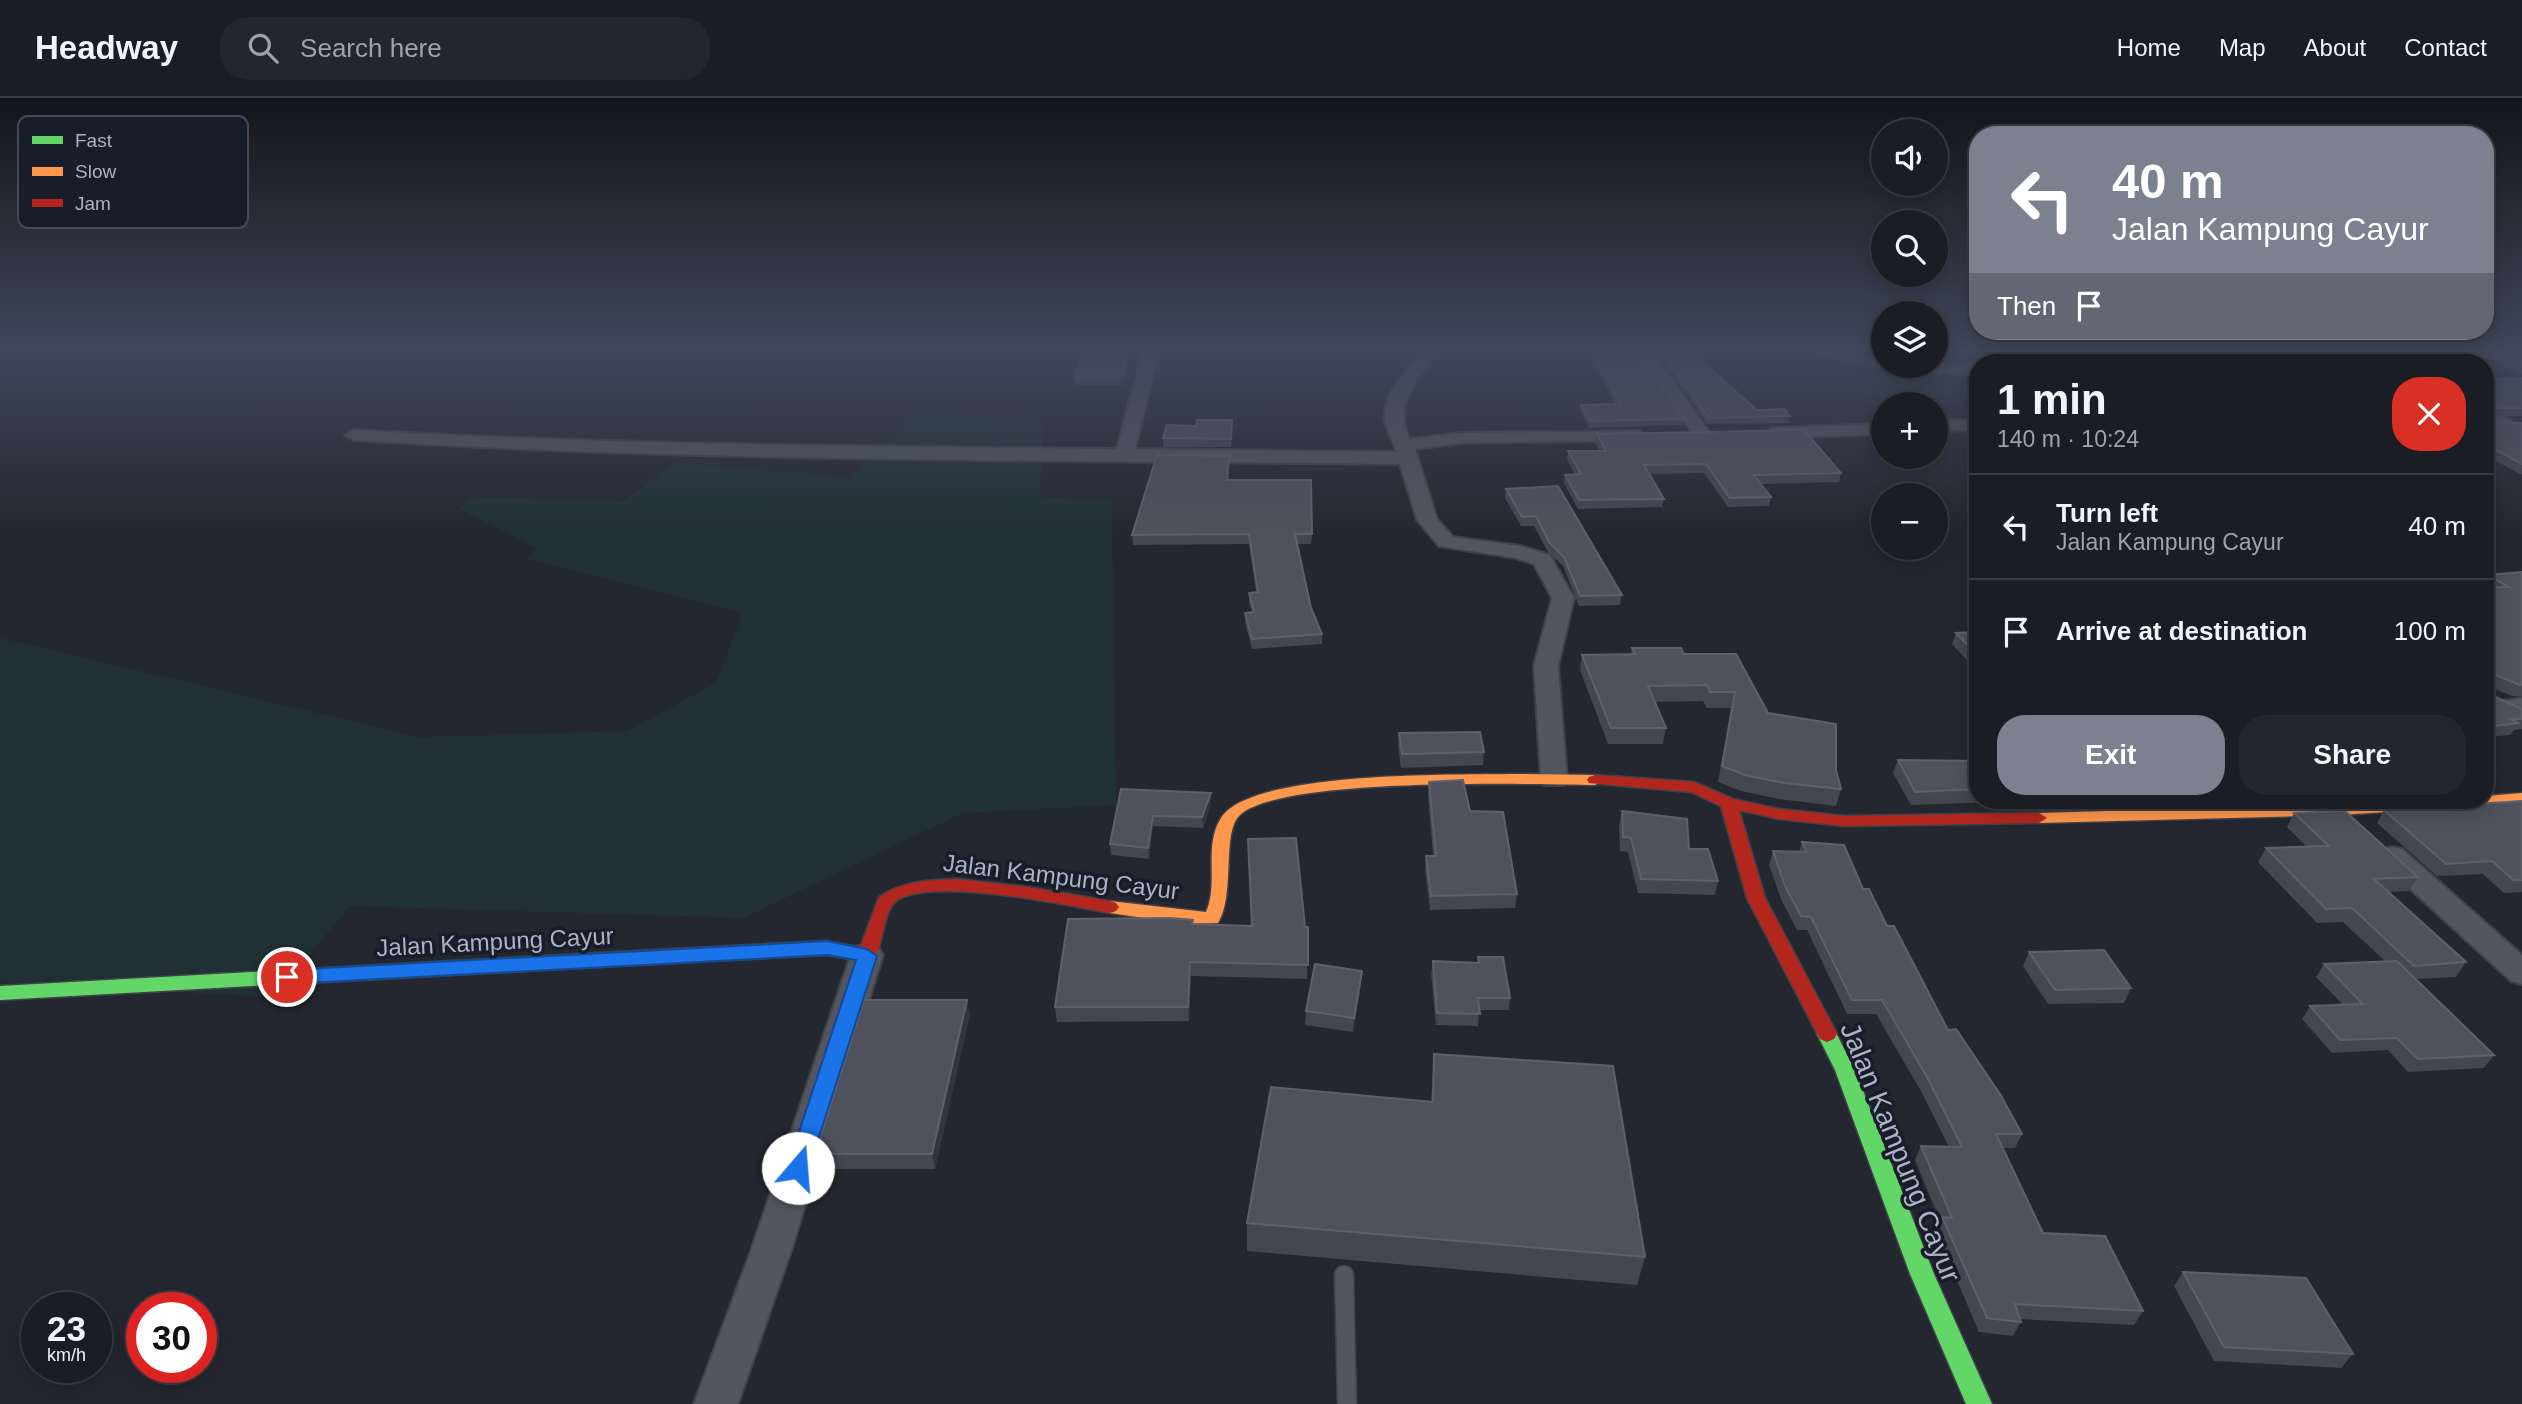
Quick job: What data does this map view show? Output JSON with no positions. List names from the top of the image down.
{
  "streets": {
    "street": ["Jalan Kampung Cayur"]
  },
  "legend": ["Fast", "Slow", "Jam"],
  "page": {
    "header": "Headway",
    "search": "Search here",
    "nav": [
      "Home",
      "Map",
      "About",
      "Contact"
    ],
    "map_buttons": ["+", "−"],
    "turn": ["40 m", "Jalan Kampung Cayur"],
    "then": "Then",
    "heading": ["1 min", "140 m · 10:24"],
    "list": [
      {
        "name": "Turn left",
        "note": "Jalan Kampung Cayur",
        "value": "40 m"
      },
      {
        "name": "Arrive at destination",
        "value": "100 m"
      }
    ],
    "buttons": ["Exit", "Share"],
    "speed": "23 km/h",
    "limit": "30"
  }
}
